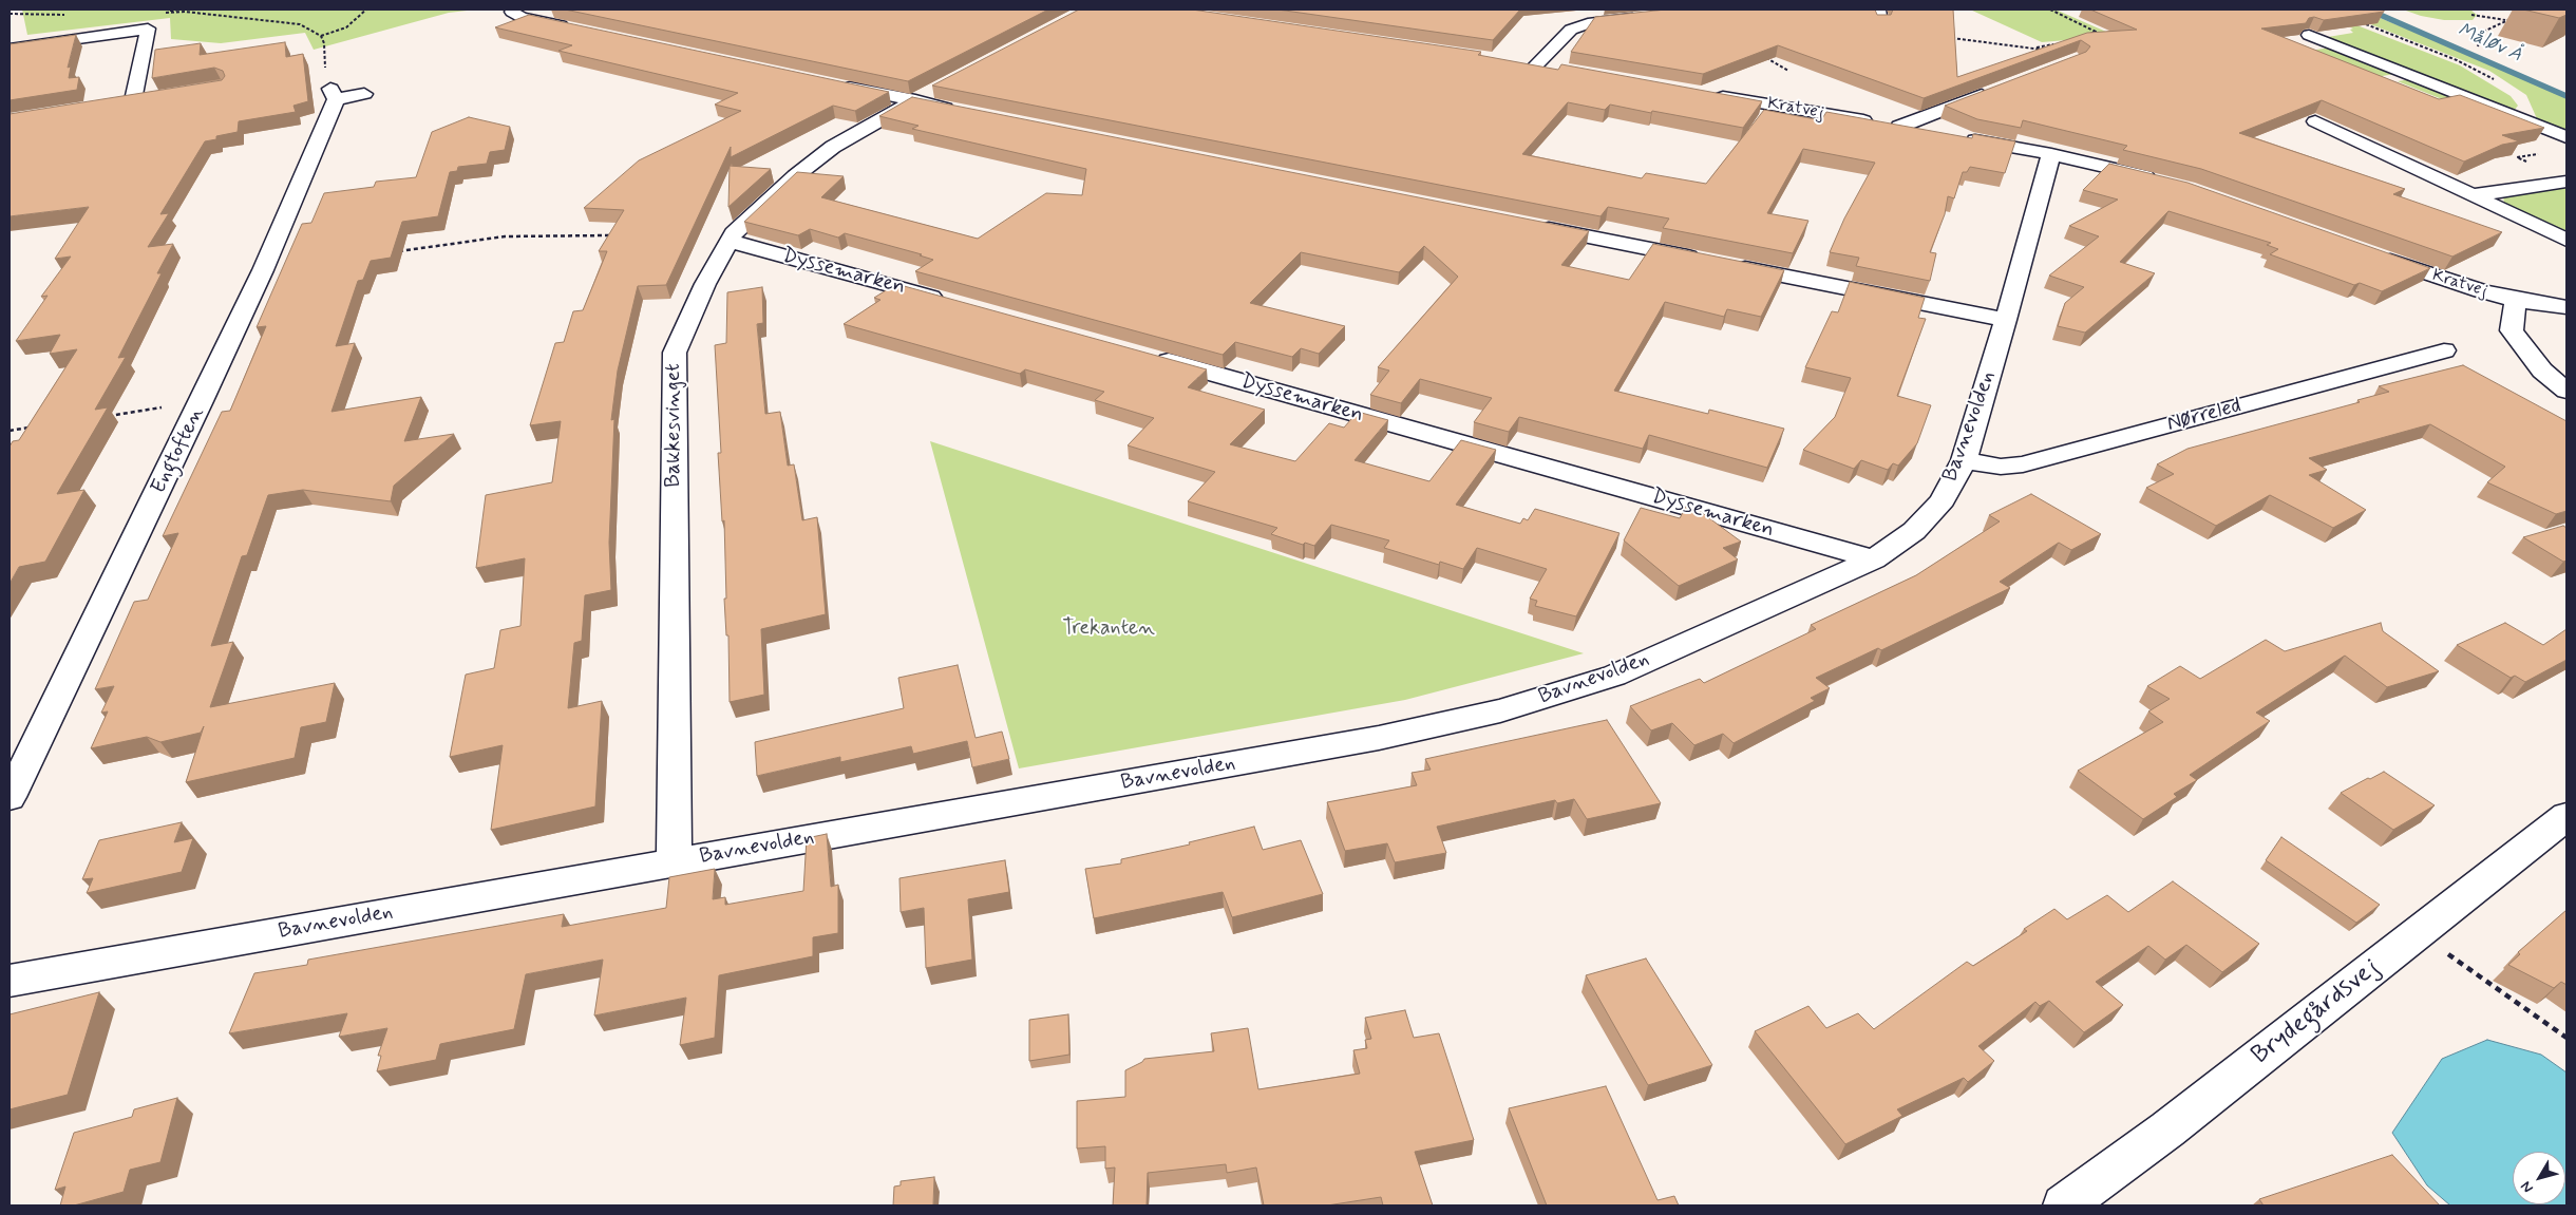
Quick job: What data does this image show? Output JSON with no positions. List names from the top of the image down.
{
  "streets": {
    "street": [
      "Kratvej",
      "Dyssemarken",
      "Nørreled",
      "Bakkesvinget",
      "Bavnevolden",
      "Engtoften",
      "Brydegårdsvej"
    ]
  },
  "crossings": [
    ["Dyssemarken", "Bakkesvinget"],
    ["Dyssemarken", "Bavnevolden"],
    ["Nørreled", "Bavnevolden"],
    ["Bakkesvinget", "Bavnevolden"]
  ],
  "water": ["Måløv Å"],
  "parks": ["Trekanten"],
  "north": "bottom left"
}
